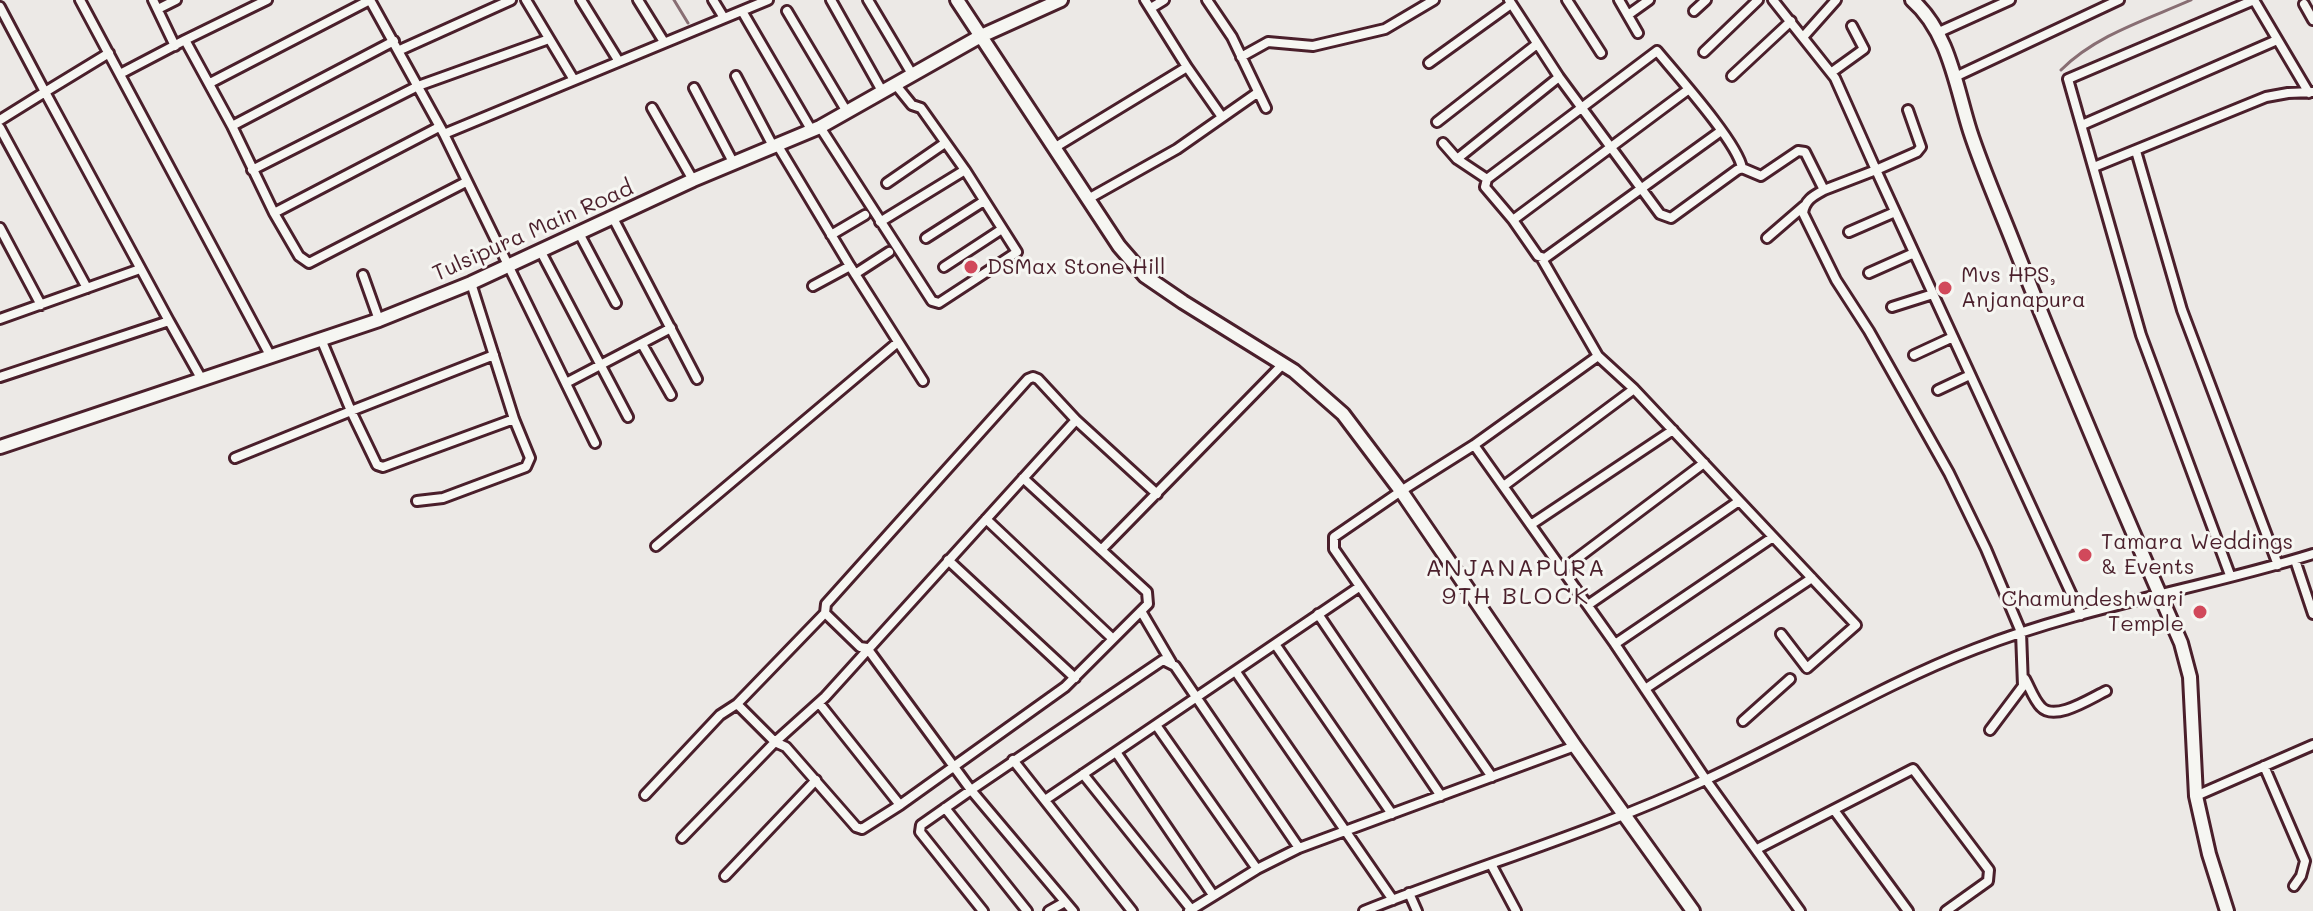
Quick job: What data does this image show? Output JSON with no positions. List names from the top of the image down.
{
  "streets": {
    "street": ["Tulsipura Main Road"]
  },
  "districts": ["ANJANAPURA 9TH BLOCK"],
  "places": [
    "DSMax Stone Hill",
    "Mvs HPS, Anjanapura",
    "Tamara Weddings & Events",
    "Chamundeshwari Temple"
  ]
}
